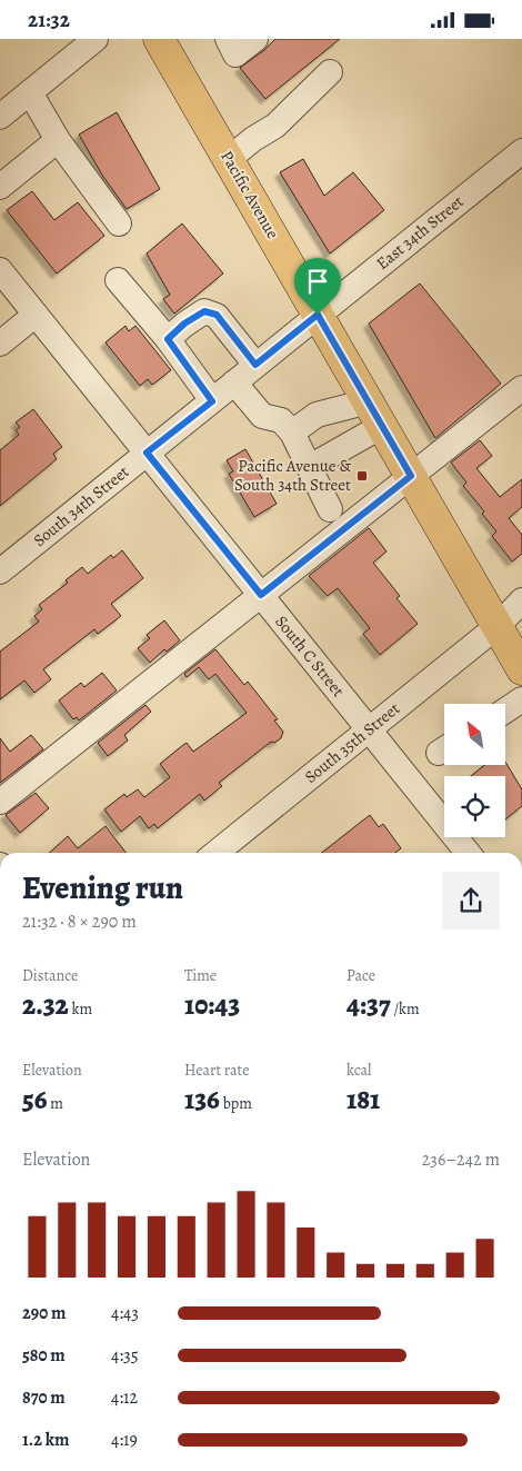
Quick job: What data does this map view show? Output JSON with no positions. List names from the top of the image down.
{
  "streets": {
    "main road": ["Pacific Avenue"],
    "street": [
      "East 34th Street",
      "South 34th Street",
      "South C Street",
      "South 35th Street"
    ]
  },
  "crossings": [
    ["Pacific Avenue", "East 34th Street"],
    ["Pacific Avenue", "South 34th Street"],
    ["Pacific Avenue", "South 35th Street"],
    ["East 34th Street", "South 34th Street"],
    ["South 34th Street", "South C Street"],
    ["South C Street", "South 35th Street"]
  ],
  "places": {
    "transit": ["Pacific Avenue & South 34th Street"]
  },
  "north": "top left",
  "page": {
    "status": "21:32",
    "heading": ["Evening run", "21:32 · 8 × 290 m"],
    "stats": [
      ["Distance", "2.32 km"],
      ["Time", "10:43"],
      ["Pace", "4:37 /km"],
      ["Elevation", "56 m"],
      ["Heart rate", "136 bpm"],
      ["kcal", "181"]
    ],
    "chart": ["Elevation", "236–242 m"],
    "list": [
      {
        "name": "290 m",
        "note": "4:43"
      },
      {
        "name": "580 m",
        "note": "4:35"
      },
      {
        "name": "870 m",
        "note": "4:12"
      },
      {
        "name": "1.2 km",
        "note": "4:19"
      }
    ]
  }
}
